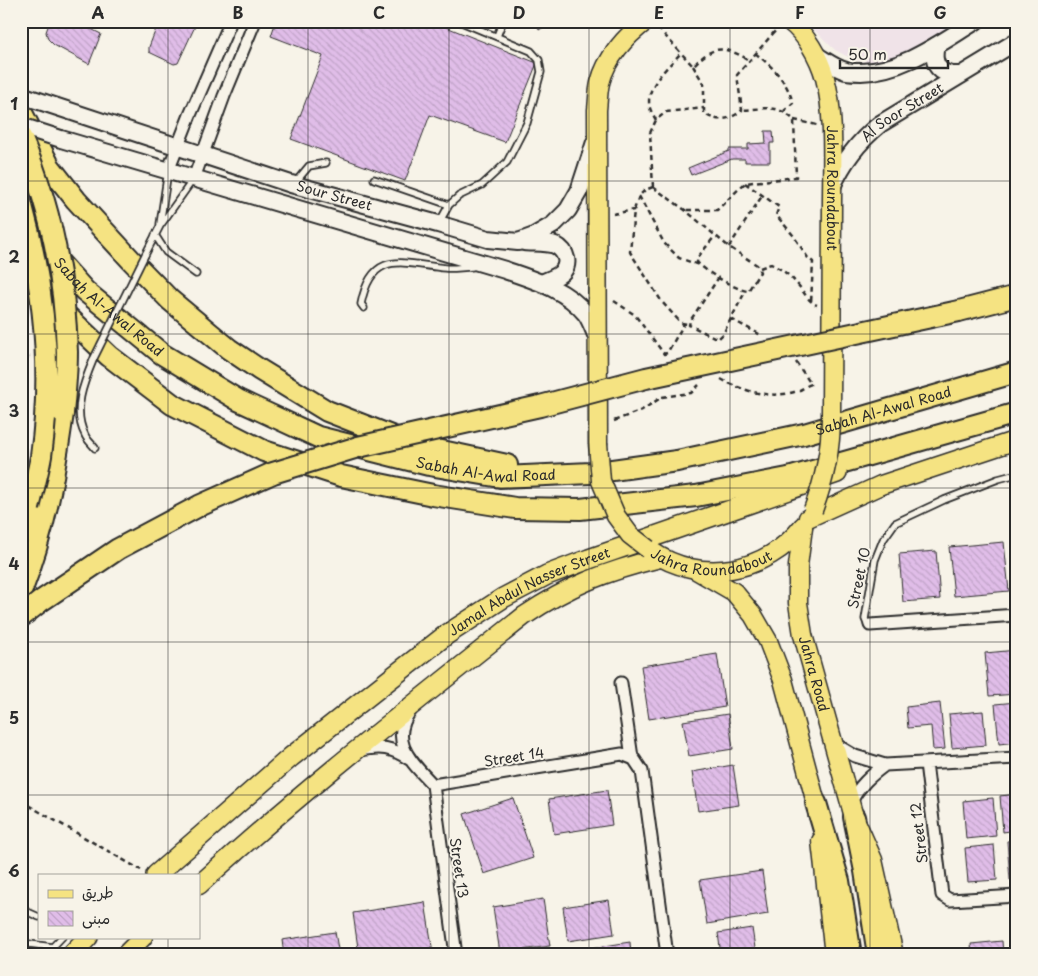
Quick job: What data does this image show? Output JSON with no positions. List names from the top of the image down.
{
  "streets": {
    "highway": ["Sabah Al-Awal Road", "Jamal Abdul Nasser Street", "Jahra Road"],
    "main road": ["Al Soor Street", "Jahra Roundabout", "Sour Street"],
    "street": [
      "Street 10",
      "Street 14",
      "Street 12",
      "Street 13"
    ]
  },
  "crossings": [
    ["Al Soor Street", "Jahra Roundabout"],
    ["Jahra Roundabout", "Sour Street"],
    ["Jahra Roundabout", "Jamal Abdul Nasser Street"],
    ["Jahra Roundabout", "Jahra Road"],
    ["Street 14", "Street 13"]
  ],
  "legend": ["طريق", "مبنى"],
  "scale_bar": "50 m",
  "grid": {
    "columns": [
      "A",
      "B",
      "C",
      "D",
      "E",
      "F",
      "G"
    ],
    "rows": [
      "1",
      "2",
      "3",
      "4",
      "5",
      "6"
    ]
  }
}
